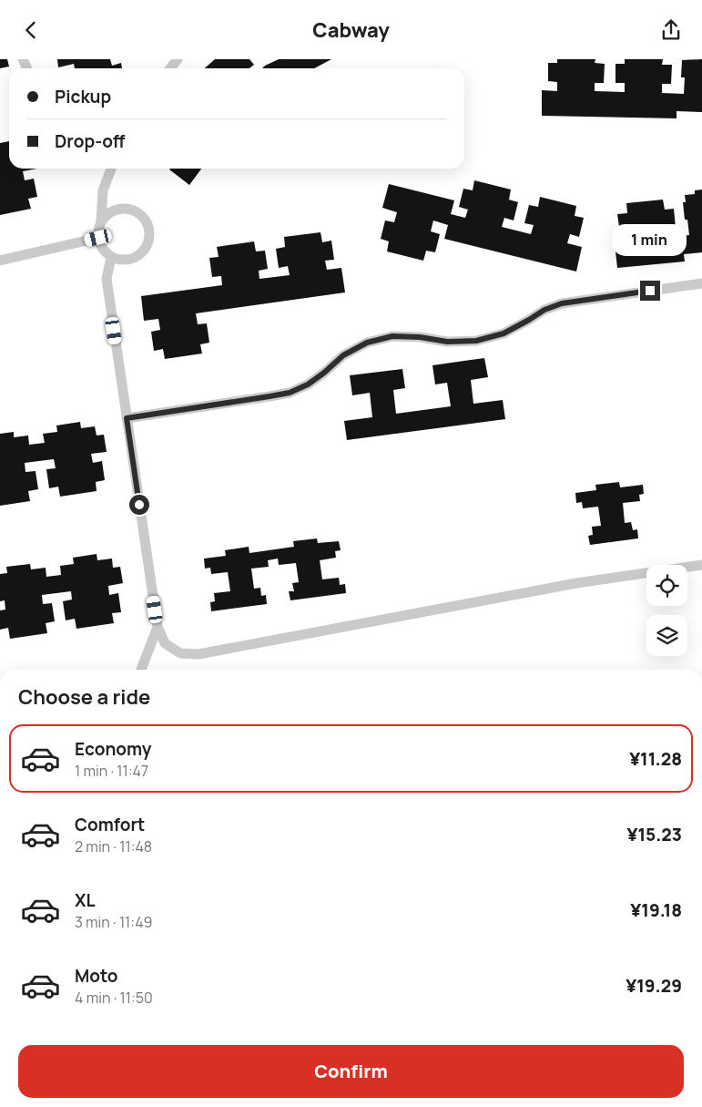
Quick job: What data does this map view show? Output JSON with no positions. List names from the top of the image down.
{
  "page": {
    "header": "Cabway",
    "banner": ["Pickup", "Drop-off"],
    "bubble": "1 min",
    "heading": "Choose a ride",
    "list": [
      {
        "name": "Economy",
        "note": "1 min · 11:47",
        "value": "¥11.28"
      },
      {
        "name": "Comfort",
        "note": "2 min · 11:48",
        "value": "¥15.23"
      },
      {
        "name": "XL",
        "note": "3 min · 11:49",
        "value": "¥19.18"
      },
      {
        "name": "Moto",
        "note": "4 min · 11:50",
        "value": "¥19.29"
      }
    ],
    "buttons": "Confirm"
  }
}
